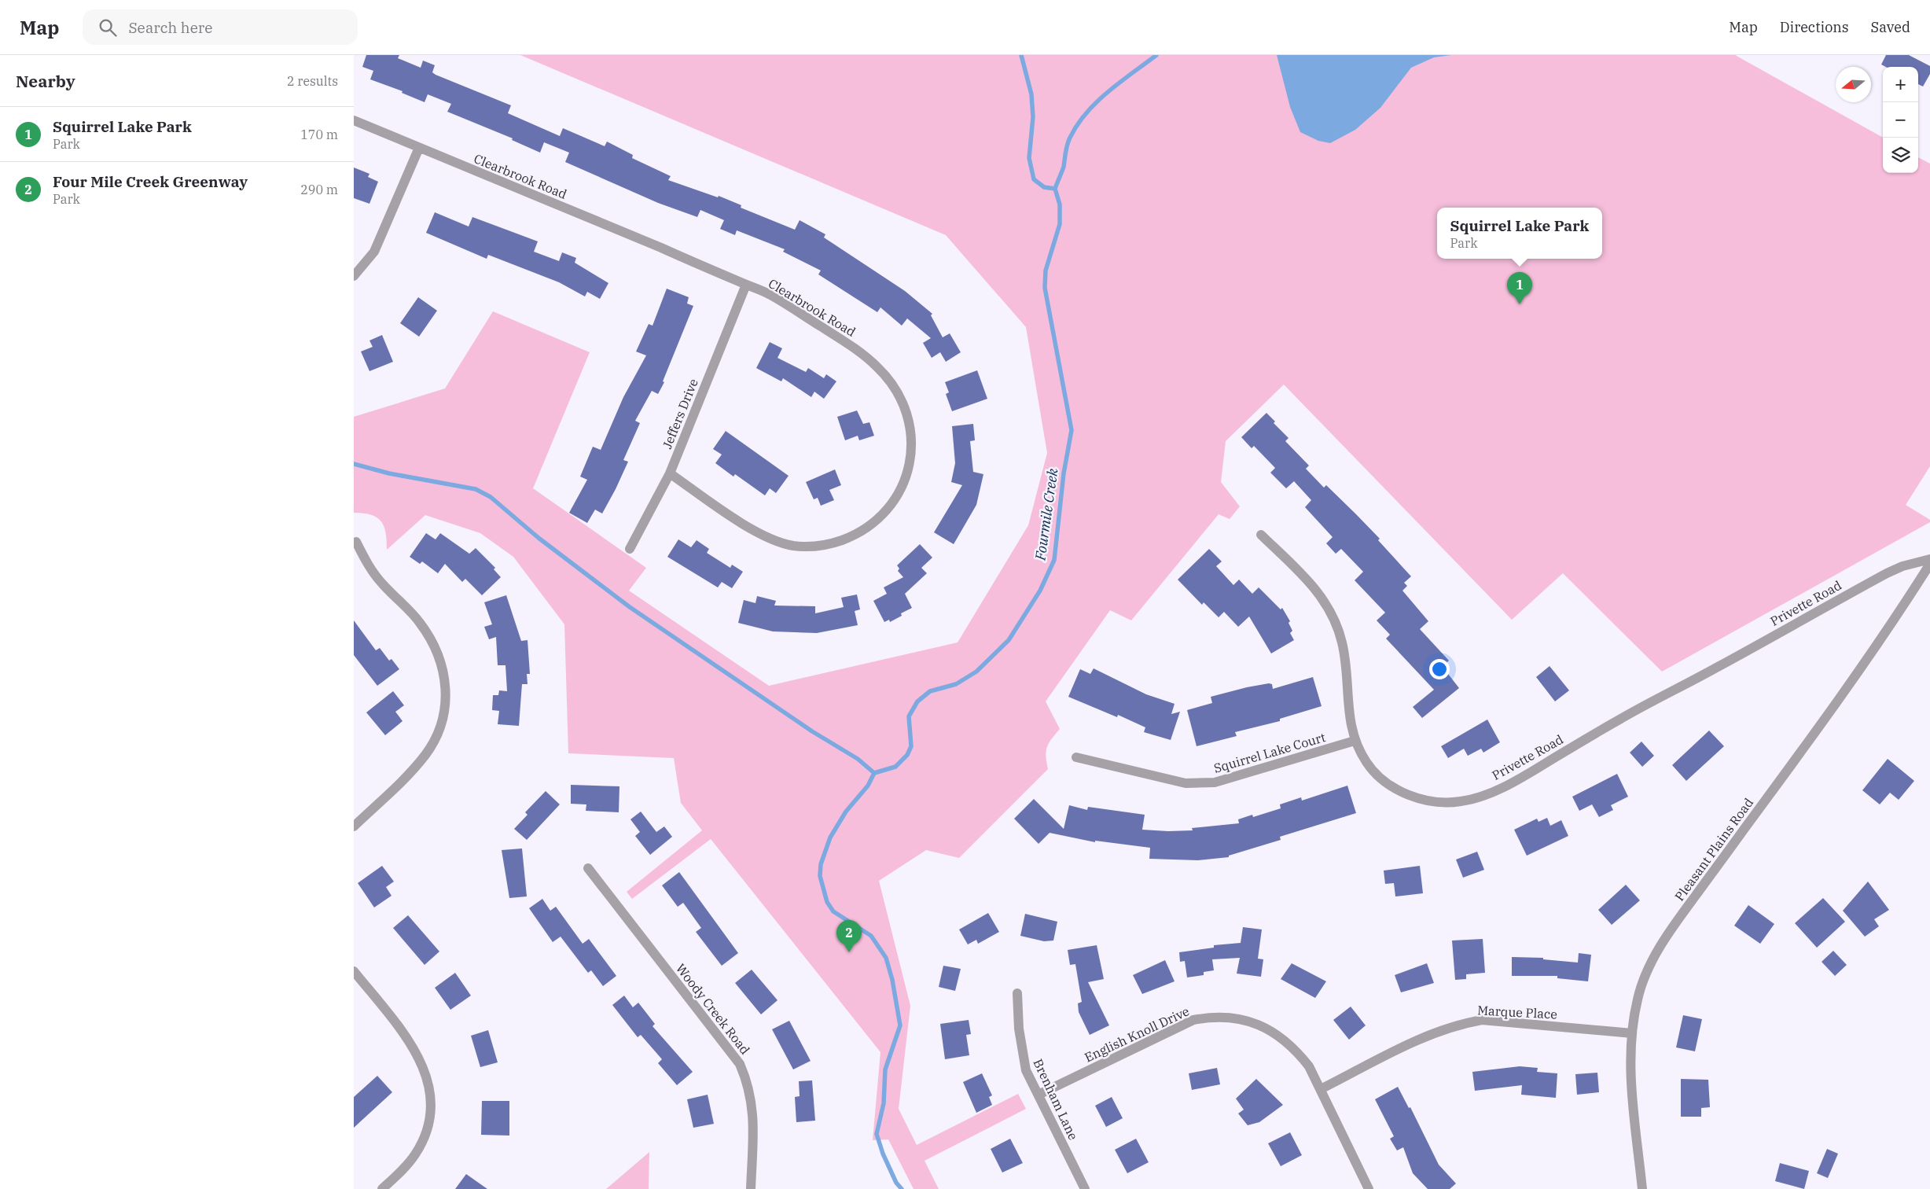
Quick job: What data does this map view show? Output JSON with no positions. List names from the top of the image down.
{
  "streets": {
    "street": [
      "Clearbrook Road",
      "Jeffers Drive",
      "Privette Road",
      "Squirrel Lake Court",
      "Pleasant Plains Road",
      "Woody Creek Road",
      "Marque Place",
      "English Knoll Drive",
      "Brenham Lane"
    ]
  },
  "crossings": [
    ["Clearbrook Road", "Jeffers Drive"],
    ["Privette Road", "Squirrel Lake Court"],
    ["Pleasant Plains Road", "Marque Place"],
    ["Marque Place", "English Knoll Drive"],
    ["English Knoll Drive", "Brenham Lane"]
  ],
  "water": ["Fourmile Creek"],
  "north": "left",
  "page": {
    "header": "Map",
    "search": "Search here",
    "nav": ["Map", "Directions", "Saved"],
    "heading": ["Nearby", "2 results"],
    "map_buttons": ["+", "−"],
    "list": [
      {
        "mark": "1",
        "name": "Squirrel Lake Park",
        "note": "Park",
        "value": "170 m"
      },
      {
        "mark": "2",
        "name": "Four Mile Creek Greenway",
        "note": "Park",
        "value": "290 m"
      }
    ],
    "popup": ["Squirrel Lake Park", "Park"],
    "pins": ["1", "2"]
  }
}
